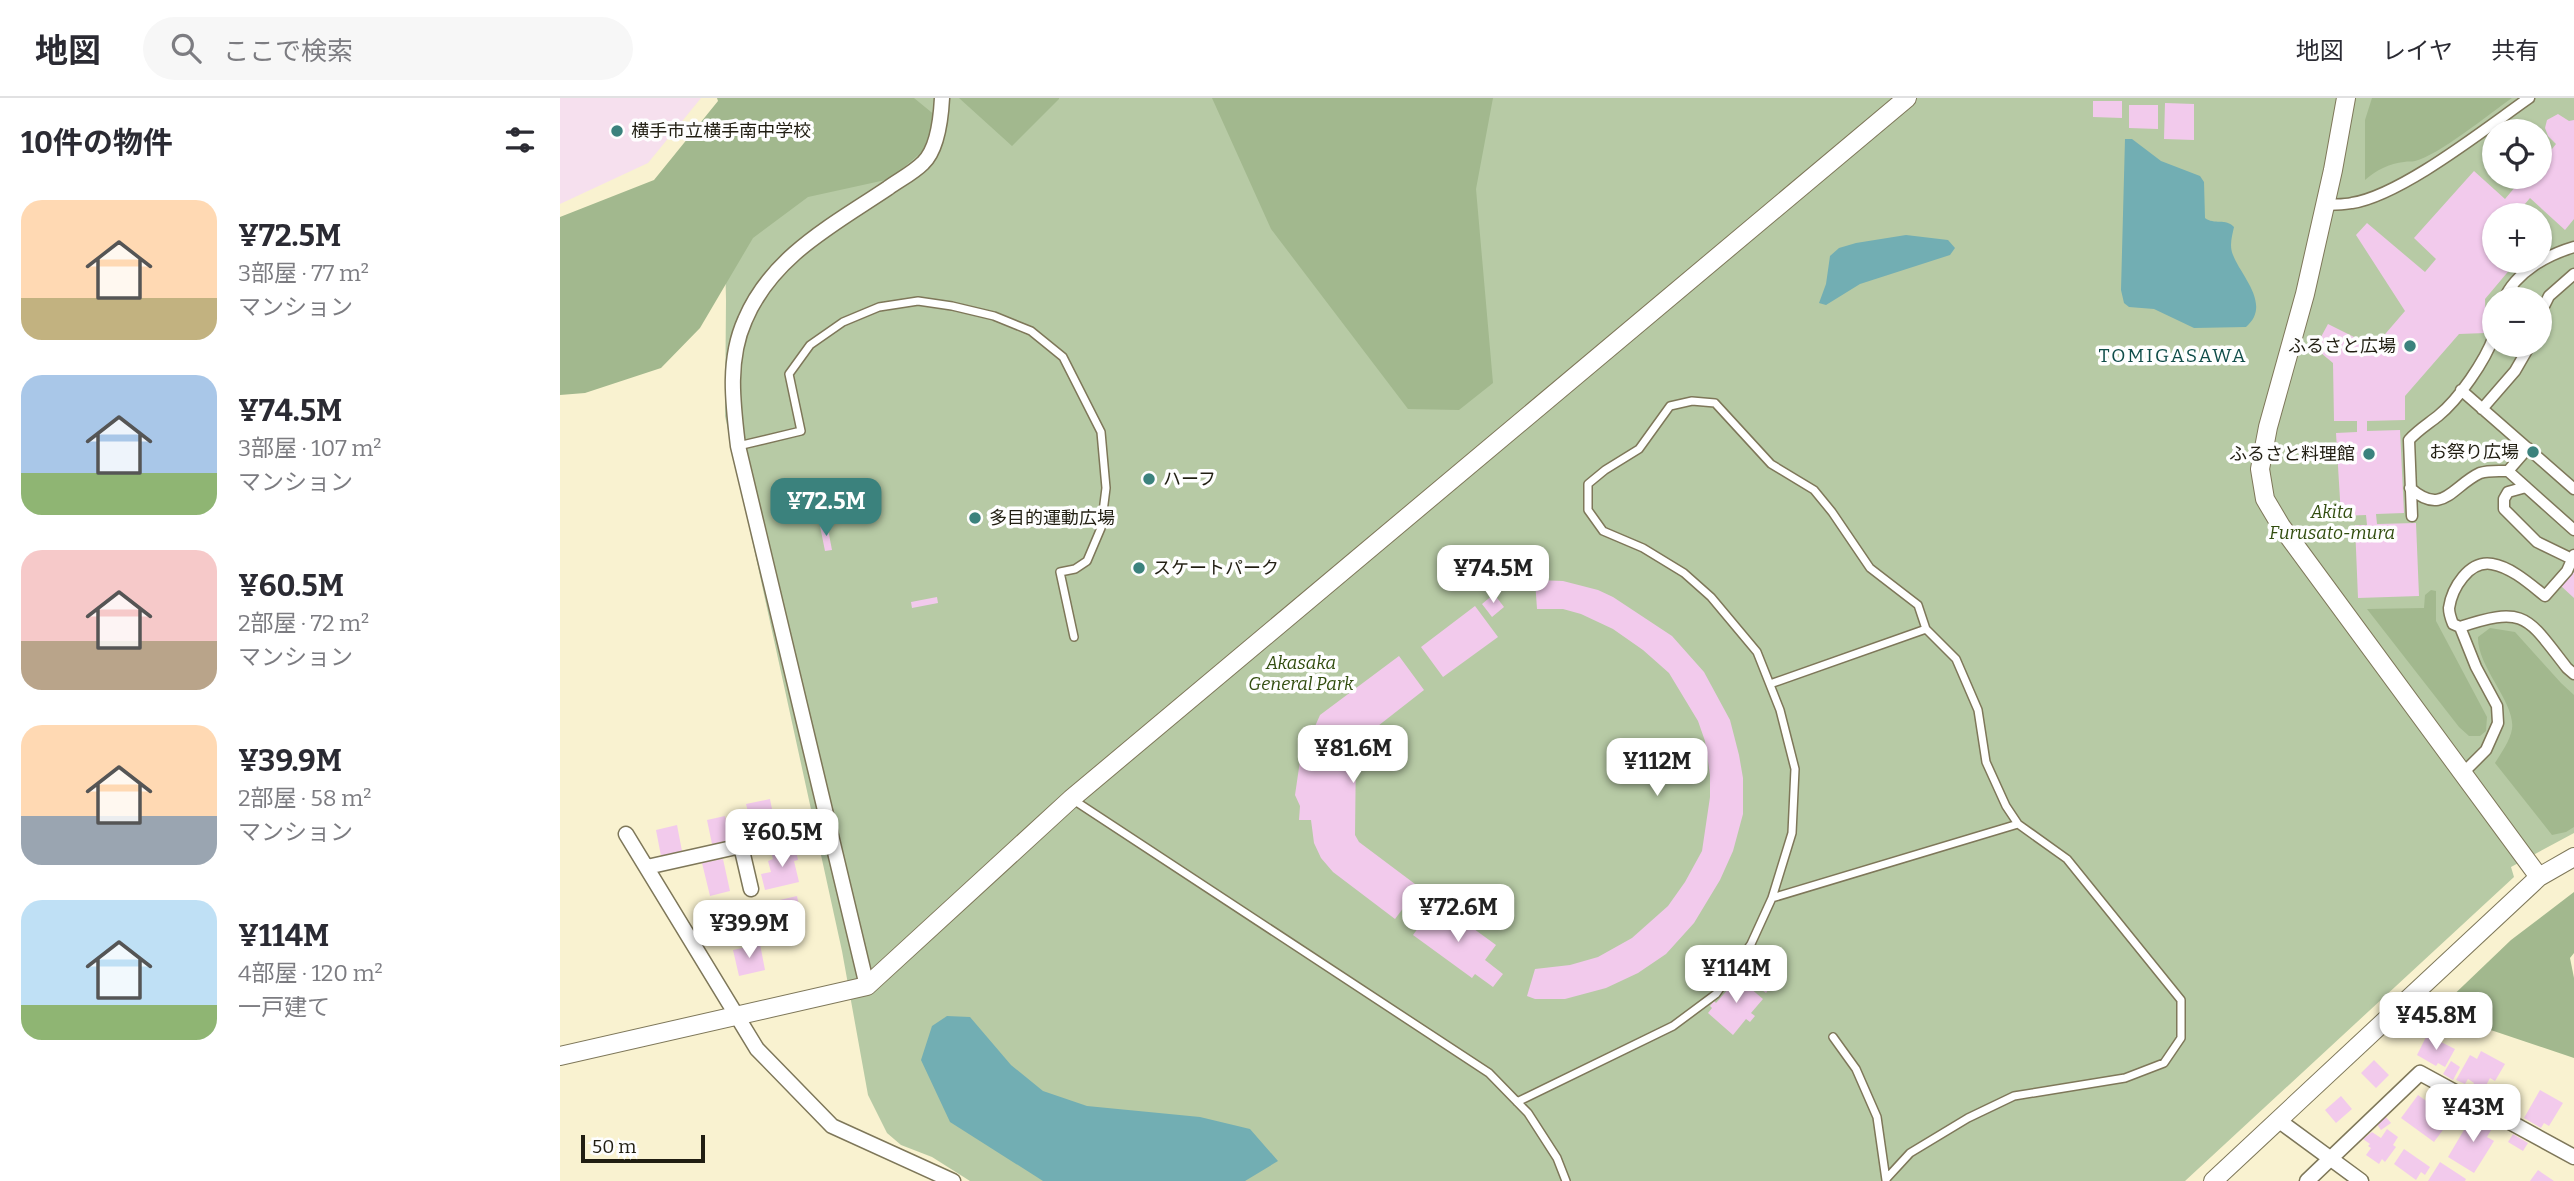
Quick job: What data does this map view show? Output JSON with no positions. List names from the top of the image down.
{
  "districts": ["TOMIGASAWA"],
  "parks": ["Akita Furusato-mura", "Akasaka General Park"],
  "places": [
    "横手市立横手南中学校",
    "ふるさと広場",
    "お祭り広場",
    "ふるさと料理館",
    "ハーフ",
    "多目的運動広場",
    "スケートパーク"
  ],
  "scale_bar": "50 m",
  "page": {
    "header": "地図",
    "search": "ここで検索",
    "nav": ["地図", "レイヤ", "共有"],
    "heading": "10件の物件",
    "map_buttons": ["+", "−"],
    "list": [
      {
        "name": "¥72.5M",
        "note": "3部屋 · 77 m² · マンション"
      },
      {
        "name": "¥74.5M",
        "note": "3部屋 · 107 m² · マンション"
      },
      {
        "name": "¥60.5M",
        "note": "2部屋 · 72 m² · マンション"
      },
      {
        "name": "¥39.9M",
        "note": "2部屋 · 58 m² · マンション"
      },
      {
        "name": "¥114M",
        "note": "4部屋 · 120 m² · 一戸建て"
      }
    ],
    "price": [
      "¥72.5M",
      "¥74.5M",
      "¥81.6M",
      "¥112M",
      "¥60.5M",
      "¥72.6M",
      "¥39.9M",
      "¥114M",
      "¥45.8M",
      "¥43M"
    ],
    "scale": "50 m"
  }
}
